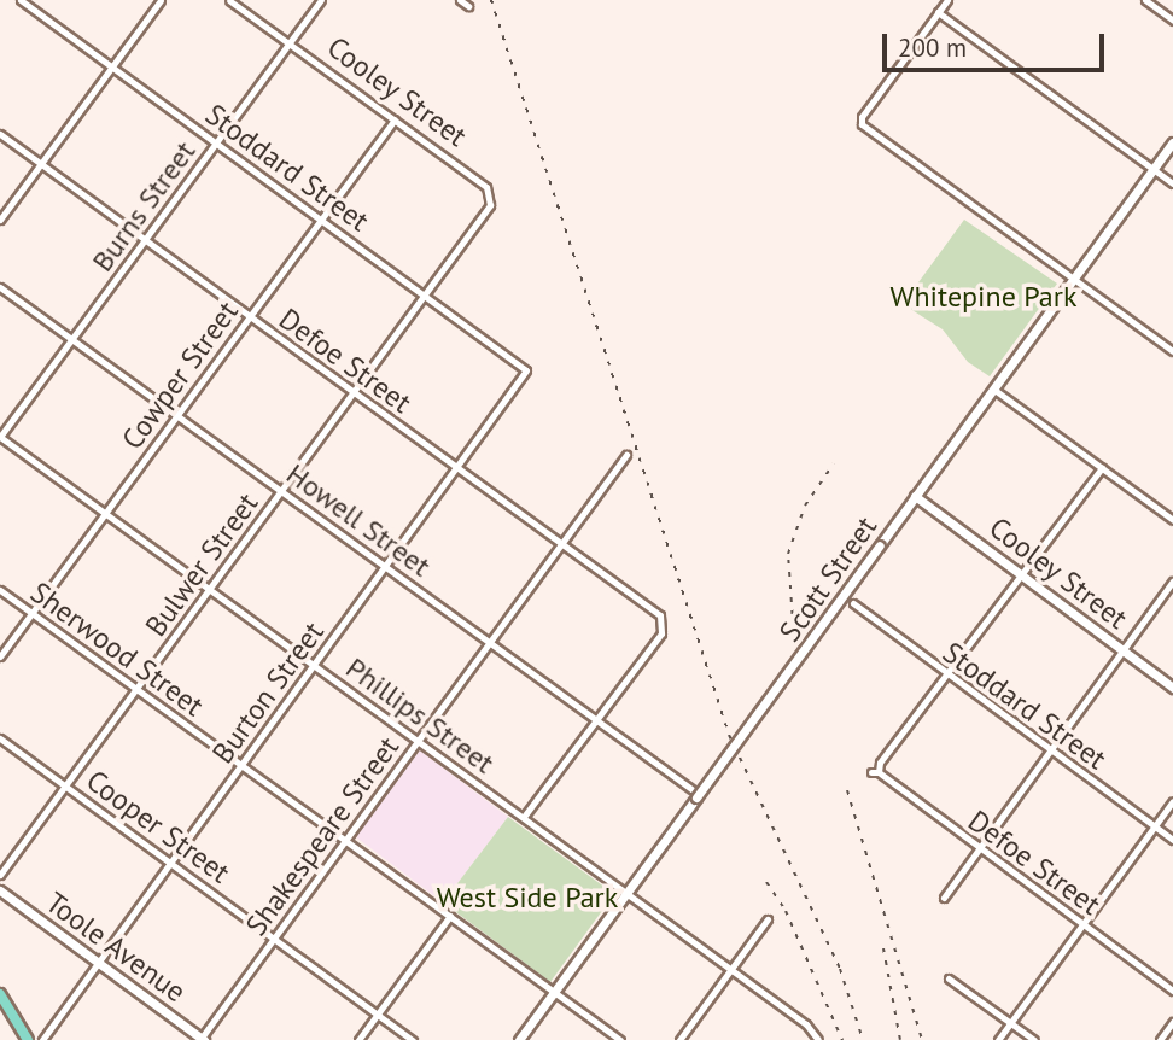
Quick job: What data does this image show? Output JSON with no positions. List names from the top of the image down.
{
  "streets": {
    "street": [
      "Cooley Street",
      "Stoddard Street",
      "Burns Street",
      "Defoe Street",
      "Cowper Street",
      "Howell Street",
      "Bulwer Street",
      "Scott Street",
      "Sherwood Street",
      "Burton Street",
      "Phillips Street",
      "Cooper Street",
      "Shakespeare Street",
      "Toole Avenue"
    ]
  },
  "crossings": [
    ["Cooley Street", "Burns Street"],
    ["Cooley Street", "Cowper Street"],
    ["Cooley Street", "Bulwer Street"],
    ["Cooley Street", "Scott Street"],
    ["Stoddard Street", "Burns Street"],
    ["Stoddard Street", "Defoe Street"],
    ["Stoddard Street", "Cowper Street"],
    ["Stoddard Street", "Bulwer Street"],
    ["Stoddard Street", "Burton Street"],
    ["Burns Street", "Defoe Street"],
    ["Burns Street", "Howell Street"],
    ["Burns Street", "Phillips Street"],
    ["Defoe Street", "Cowper Street"],
    ["Defoe Street", "Howell Street"],
    ["Defoe Street", "Bulwer Street"],
    ["Defoe Street", "Burton Street"],
    ["Defoe Street", "Shakespeare Street"],
    ["Cowper Street", "Howell Street"],
    ["Cowper Street", "Sherwood Street"],
    ["Cowper Street", "Phillips Street"],
    ["Howell Street", "Bulwer Street"],
    ["Howell Street", "Scott Street"],
    ["Howell Street", "Burton Street"],
    ["Howell Street", "Shakespeare Street"],
    ["Bulwer Street", "Sherwood Street"],
    ["Bulwer Street", "Phillips Street"],
    ["Bulwer Street", "Cooper Street"],
    ["Scott Street", "Sherwood Street"],
    ["Scott Street", "Phillips Street"],
    ["Sherwood Street", "Burton Street"],
    ["Sherwood Street", "Shakespeare Street"],
    ["Burton Street", "Phillips Street"],
    ["Burton Street", "Cooper Street"],
    ["Burton Street", "Toole Avenue"],
    ["Phillips Street", "Shakespeare Street"],
    ["Cooper Street", "Shakespeare Street"],
    ["Shakespeare Street", "Toole Avenue"]
  ],
  "parks": ["Whitepine Park", "West Side Park"],
  "scale_bar": "200 m"
}
